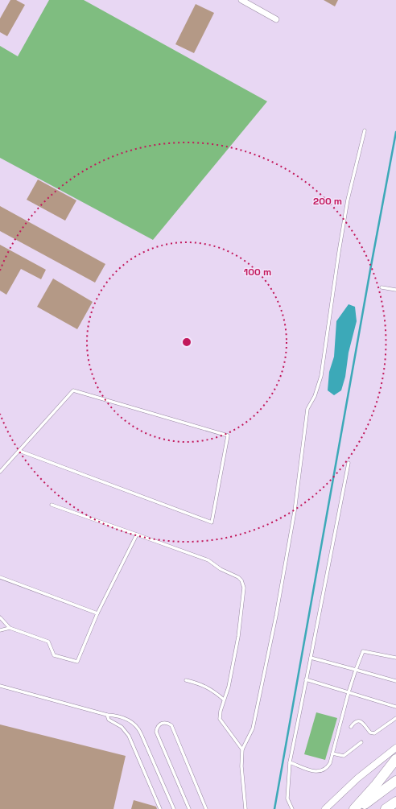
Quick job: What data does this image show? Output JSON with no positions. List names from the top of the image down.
{
  "rings": ["200 m", "100 m"]
}
